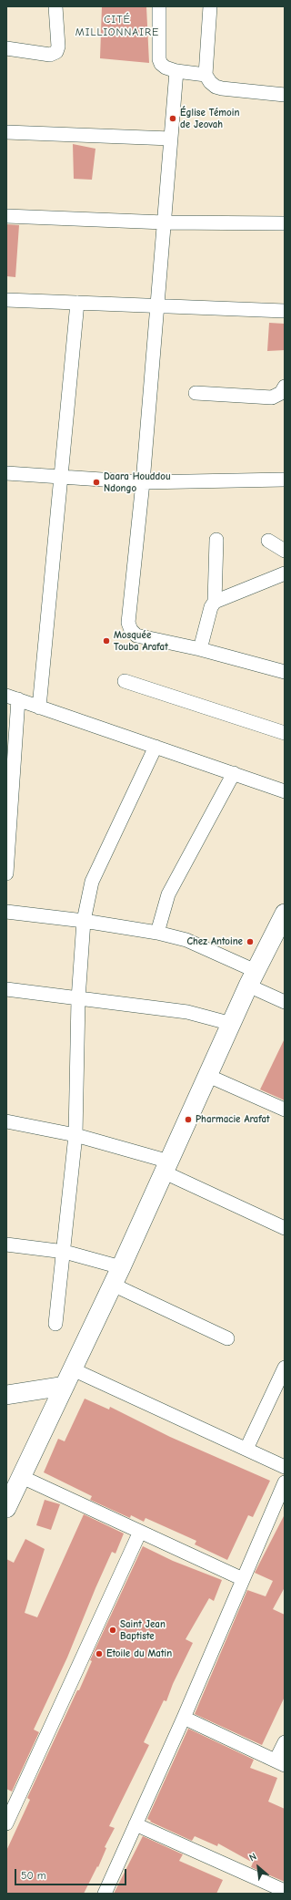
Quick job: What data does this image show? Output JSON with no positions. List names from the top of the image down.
{
  "districts": ["CITÉ MILLIONNAIRE"],
  "places": [
    "Église Témoin de Jeovah",
    "Daara Houddou Ndongo",
    "Mosquée Touba Arafat",
    "Chez Antoine",
    "Pharmacie Arafat",
    "Saint Jean Baptiste",
    "Etoile du Matin"
  ],
  "scale_bar": "50 m",
  "north": "top left"
}
